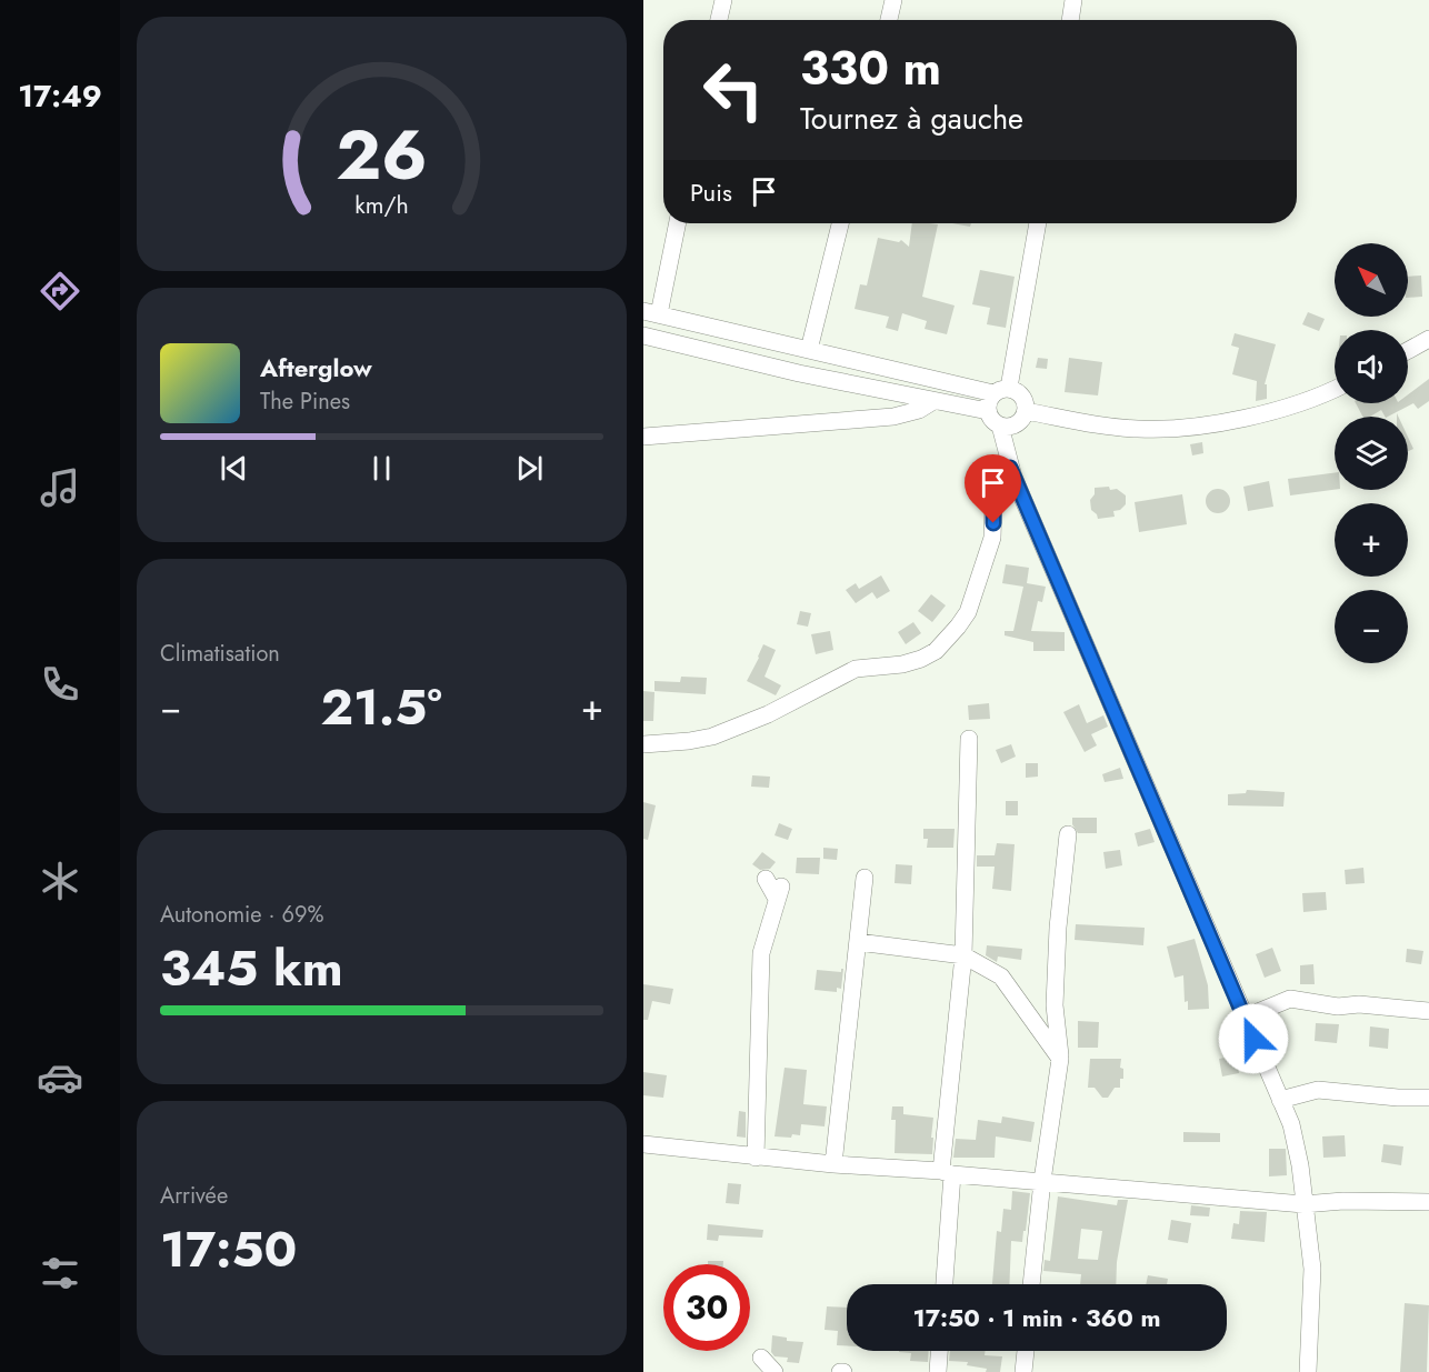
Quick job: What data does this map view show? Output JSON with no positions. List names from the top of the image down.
{
  "north": "top left",
  "page": {
    "tabs": "17:49",
    "turn": ["330 m", "Tournez à gauche"],
    "then": "Puis",
    "map_buttons": ["+", "−"],
    "song": ["Afterglow", "The Pines"],
    "tile": [
      "Climatisation",
      ["Autonomie · 69%", "345 km"],
      ["Arrivée", "17:50"]
    ],
    "heat": ["−", "21.5°", "+"],
    "limit": "30",
    "trip": "17:50 · 1 min · 360 m",
    "gauge": ["26", "km/h"]
  }
}
